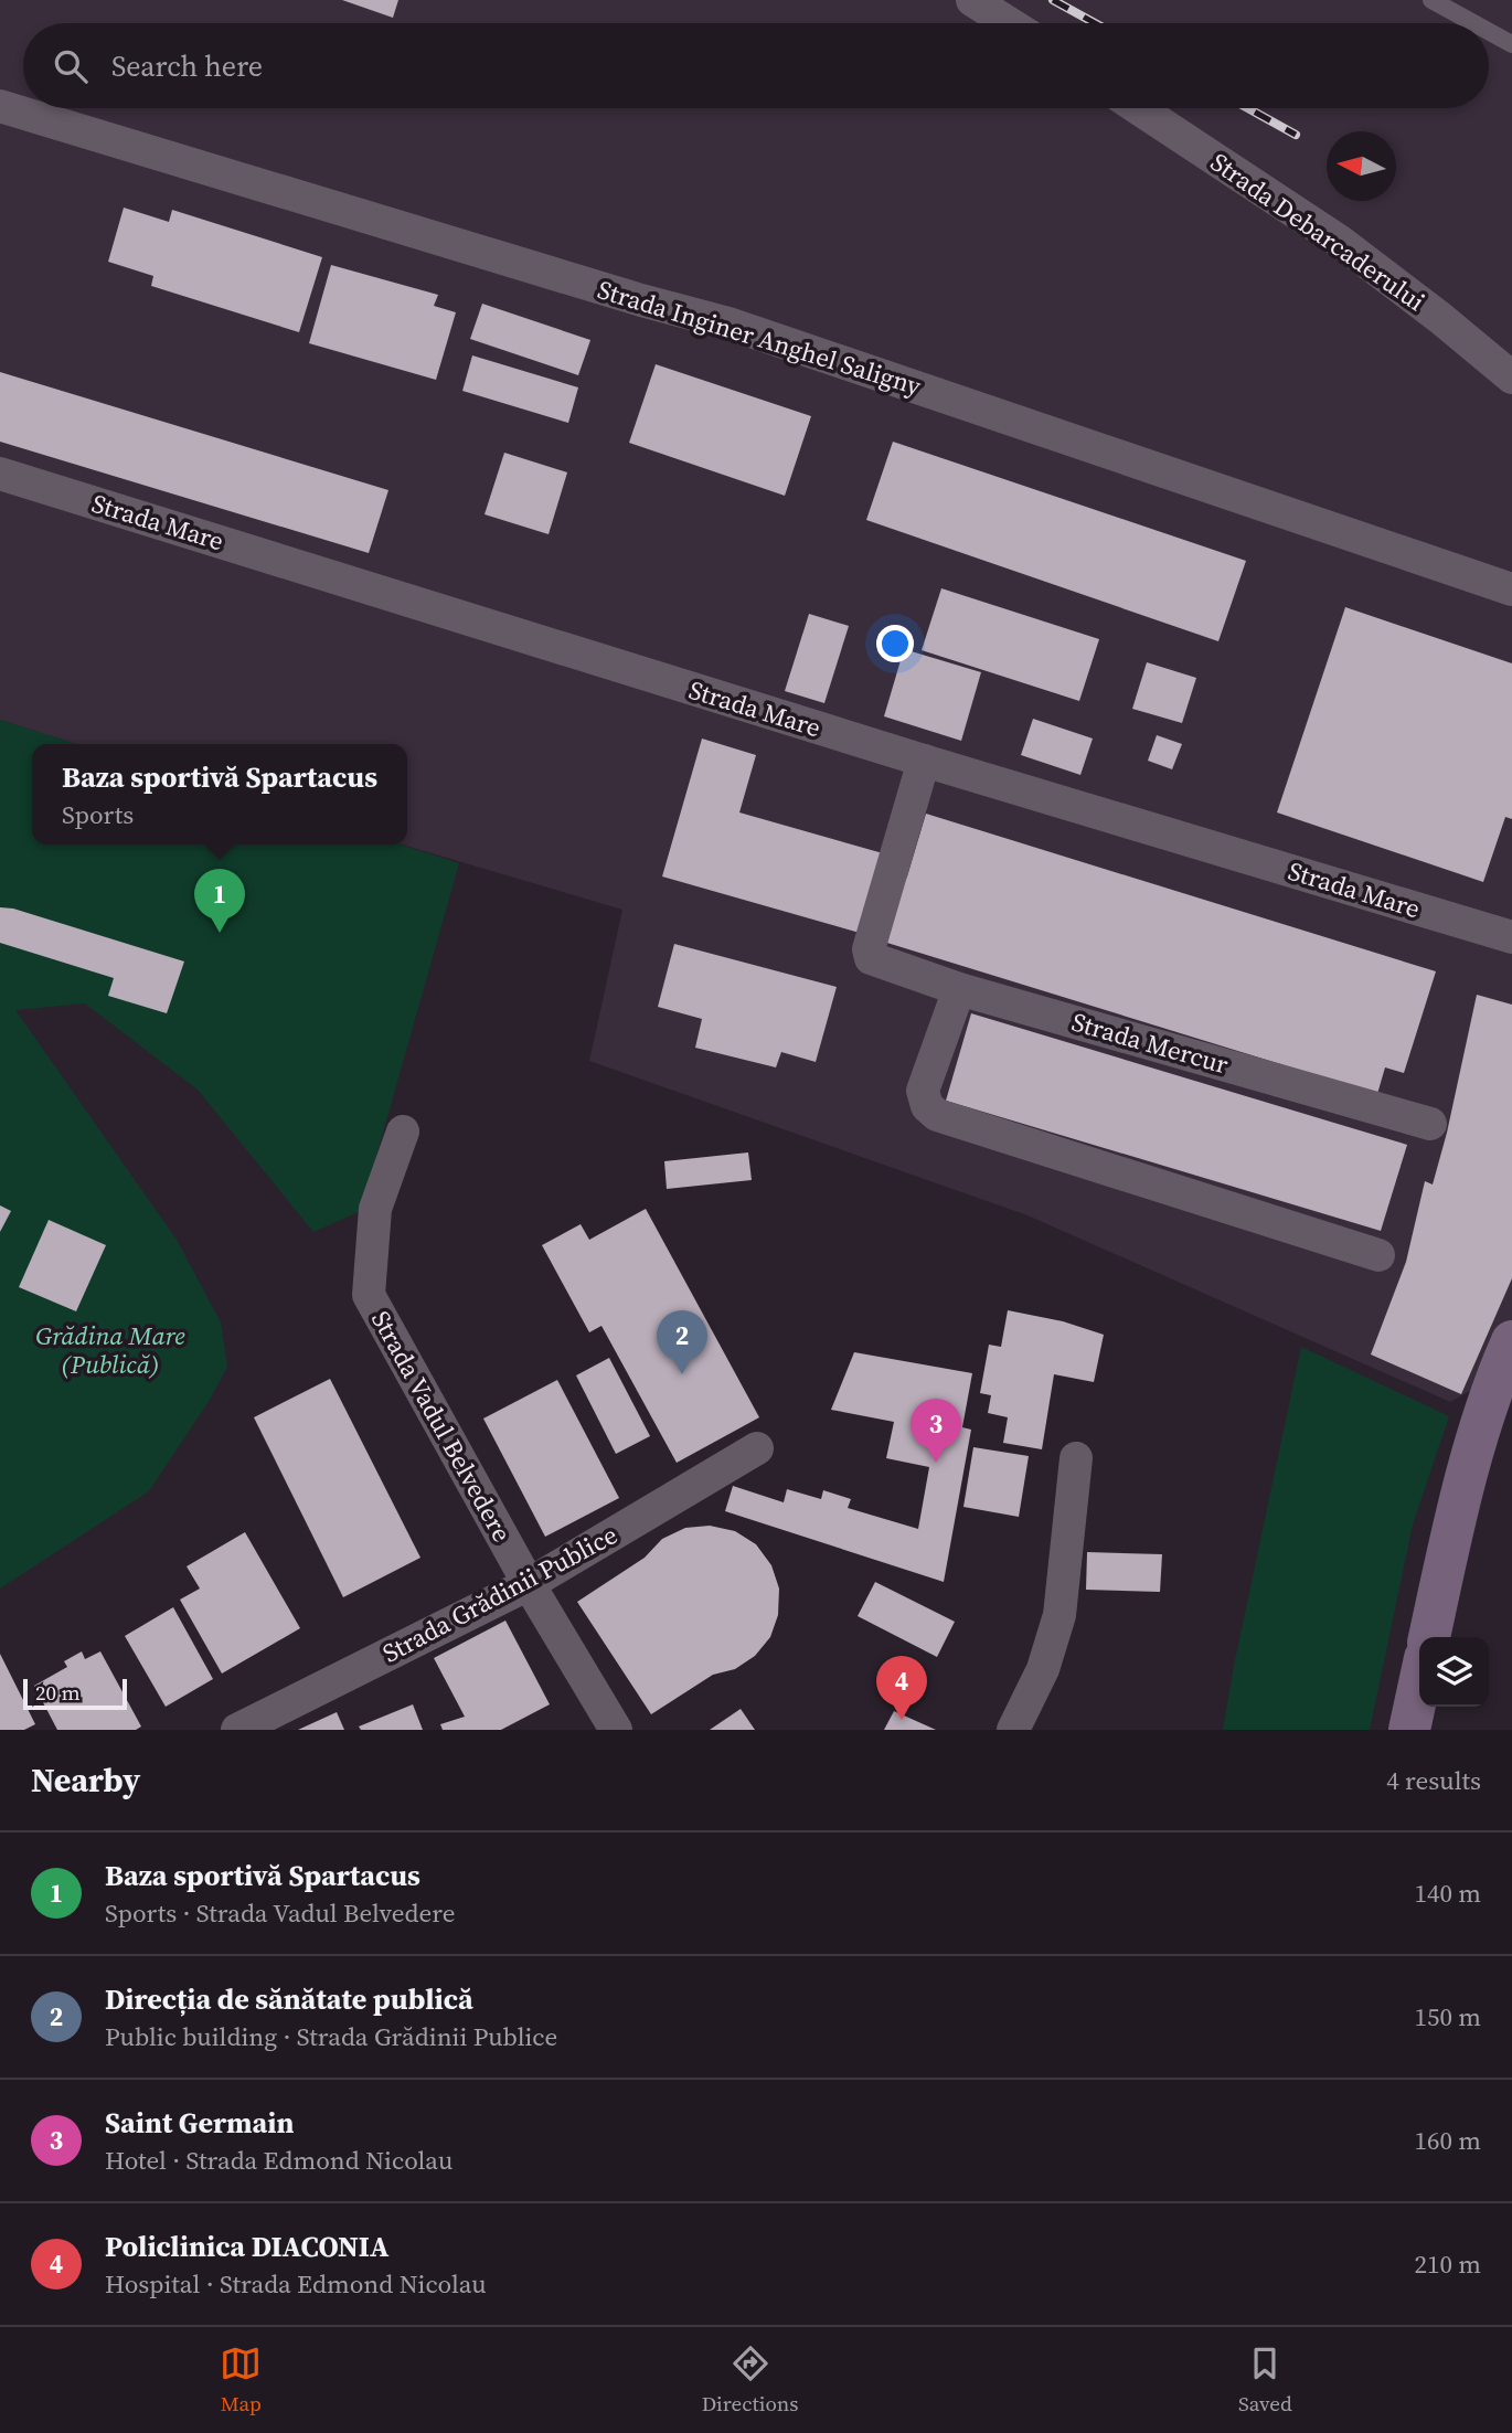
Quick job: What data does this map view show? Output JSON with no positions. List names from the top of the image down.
{
  "streets": {
    "street": [
      "Strada Debarcaderului",
      "Strada Inginer Anghel Saligny",
      "Strada Mare",
      "Strada Mercur",
      "Strada Vadul Belvedere",
      "Strada Grădinii Publice"
    ]
  },
  "crossings": [
    ["Strada Mare", "Strada Mercur"],
    ["Strada Vadul Belvedere", "Strada Grădinii Publice"]
  ],
  "parks": ["Grădina Mare (Publică)"],
  "scale_bar": "20 m",
  "north": "left",
  "page": {
    "search": "Search here",
    "popup": ["Baza sportivă Spartacus", "Sports"],
    "pins": [
      "1",
      "2",
      "3",
      "4"
    ],
    "scale": "20 m",
    "heading": ["Nearby", "4 results"],
    "list": [
      {
        "mark": "1",
        "name": "Baza sportivă Spartacus",
        "note": "Sports · Strada Vadul Belvedere",
        "value": "140 m"
      },
      {
        "mark": "2",
        "name": "Direcția de sănătate publică",
        "note": "Public building · Strada Grădinii Publice",
        "value": "150 m"
      },
      {
        "mark": "3",
        "name": "Saint Germain",
        "note": "Hotel · Strada Edmond Nicolau",
        "value": "160 m"
      },
      {
        "mark": "4",
        "name": "Policlinica DIACONIA",
        "note": "Hospital · Strada Edmond Nicolau",
        "value": "210 m"
      }
    ],
    "nav": ["Map", "Directions", "Saved"]
  }
}
